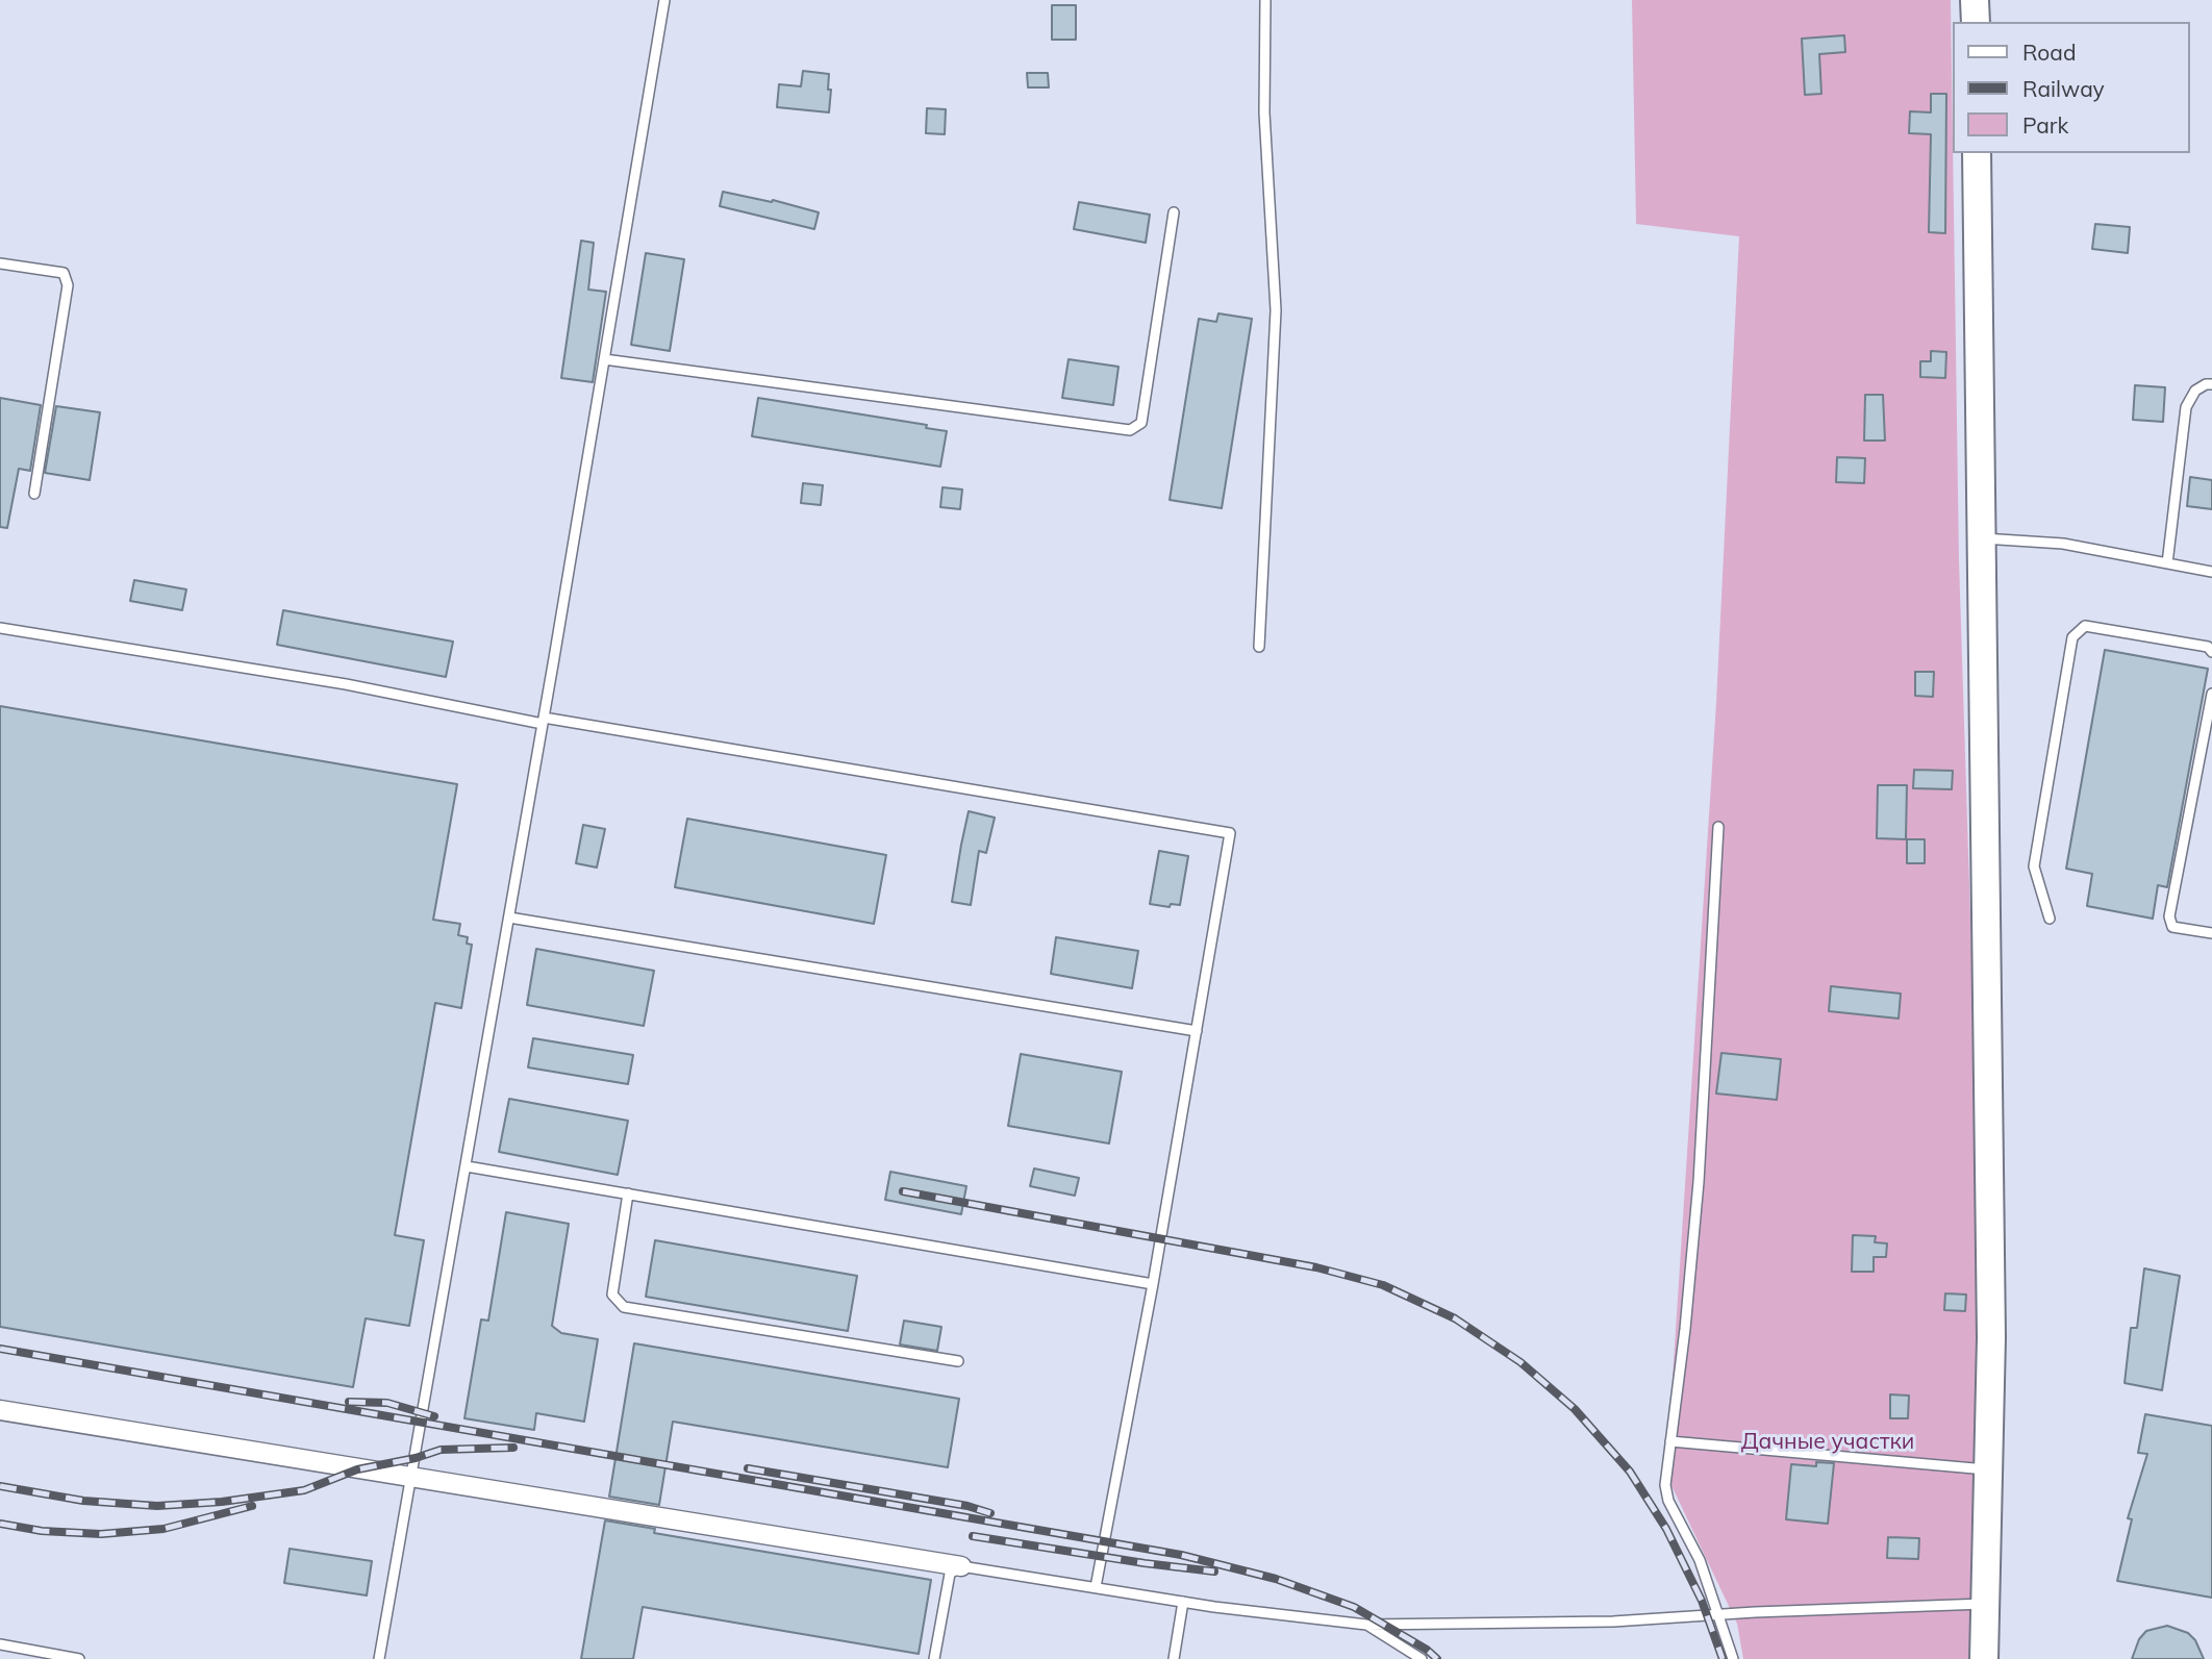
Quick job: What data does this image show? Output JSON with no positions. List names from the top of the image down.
{
  "parks": ["Дачные участки"],
  "legend": ["Road", "Railway", "Park"]
}
